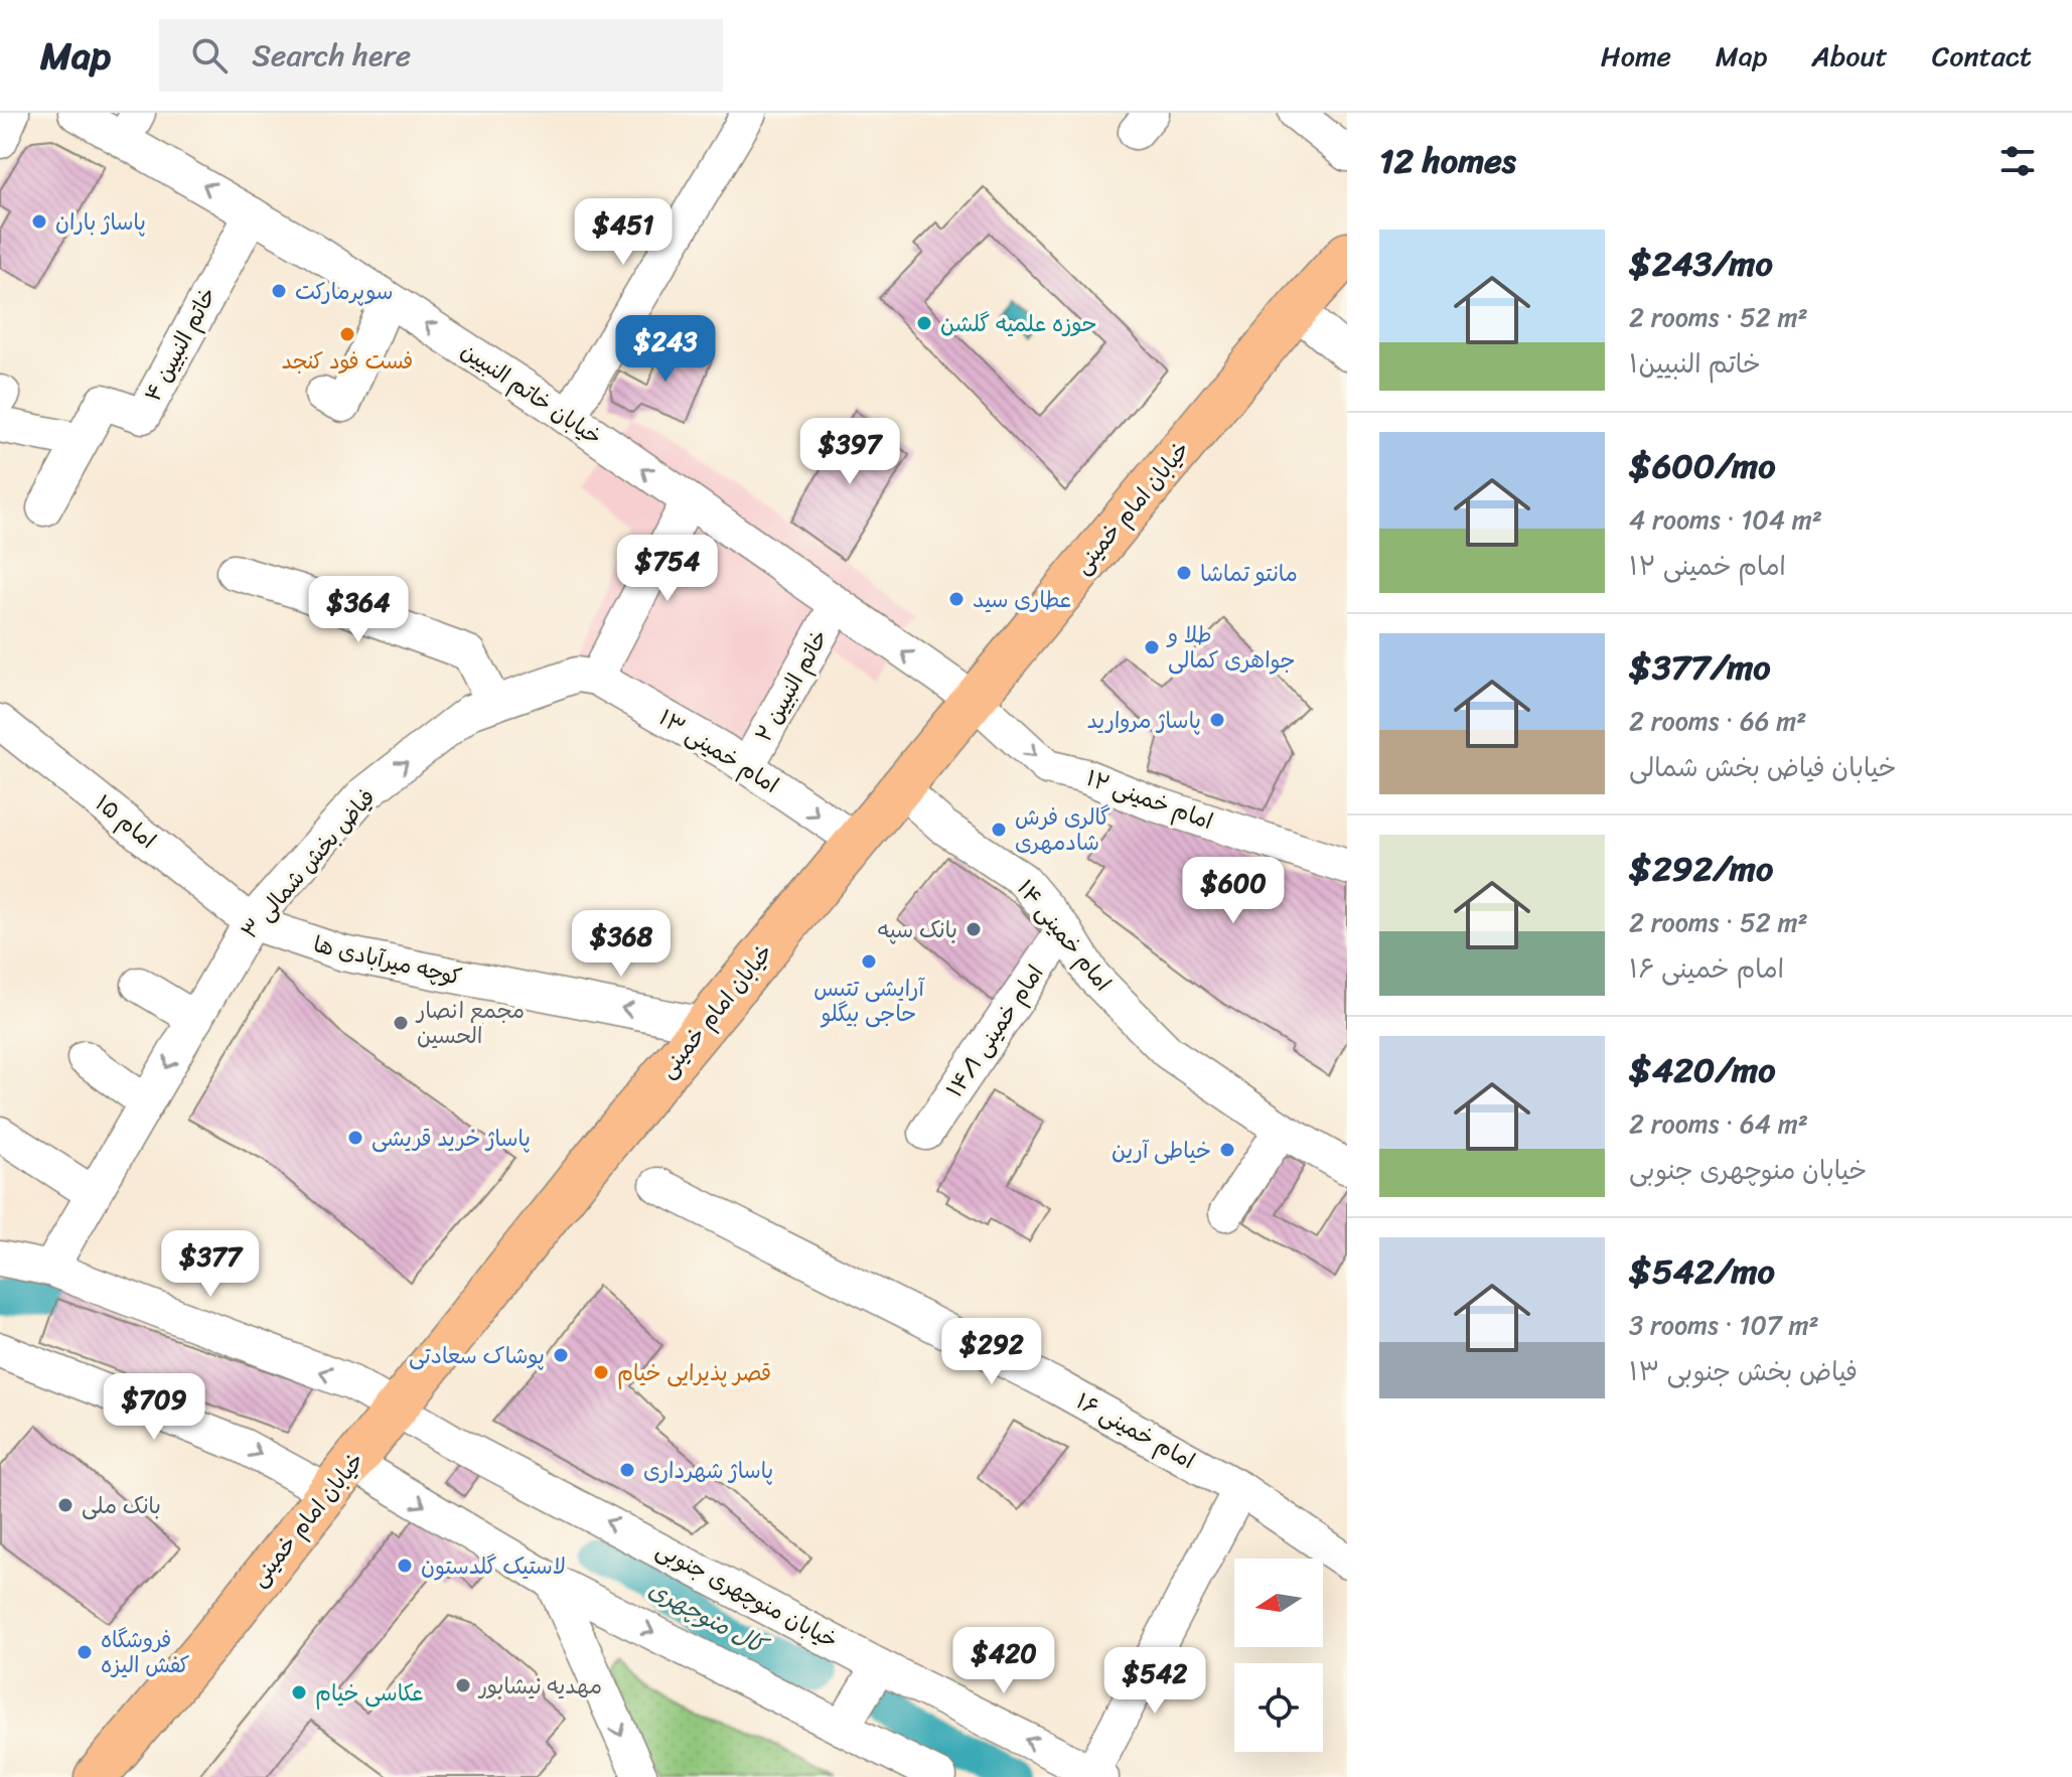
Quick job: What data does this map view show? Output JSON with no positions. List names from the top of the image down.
{
  "streets": {
    "main road": ["خیابان امام خمینی"],
    "street": [
      "خاتم النبیین ۴",
      "خیابان خاتم النبیین",
      "خاتم النبیین ۲",
      "امام خمینی ۱۳",
      "امام خمینی ۱۲",
      "امام ۱۵",
      "فیاض بخش شمالی ۳",
      "امام خمینی ۱۴",
      "کوچه میرآبادی ها",
      "امام خمینی ۱۴/۱",
      "امام خمینی ۱۶",
      "خیابان منوچهری جنوبی"
    ]
  },
  "crossings": [
    ["خاتم النبیین ۴", "خیابان خاتم النبیین"],
    ["خیابان خاتم النبیین", "خیابان امام خمینی"],
    ["خیابان خاتم النبیین", "خاتم النبیین ۲"],
    ["خیابان خاتم النبیین", "امام خمینی ۱۲"],
    ["خیابان امام خمینی", "امام خمینی ۱۳"],
    ["خیابان امام خمینی", "امام خمینی ۱۲"],
    ["خیابان امام خمینی", "امام خمینی ۱۴"],
    ["خیابان امام خمینی", "کوچه میرآبادی ها"],
    ["خیابان امام خمینی", "خیابان منوچهری جنوبی"],
    ["خاتم النبیین ۲", "امام خمینی ۱۳"],
    ["امام خمینی ۱۳", "فیاض بخش شمالی ۳"],
    ["امام ۱۵", "فیاض بخش شمالی ۳"],
    ["امام ۱۵", "کوچه میرآبادی ها"],
    ["فیاض بخش شمالی ۳", "کوچه میرآبادی ها"],
    ["فیاض بخش شمالی ۳", "خیابان منوچهری جنوبی"],
    ["امام خمینی ۱۴", "امام خمینی ۱۴/۱"]
  ],
  "one_way": ["امام خمینی ۱۳", "امام خمینی ۱۲", "کوچه میرآبادی ها"],
  "water": ["کال منوچهری"],
  "places": [
    "پاساژ باران",
    "سوپرمارکت",
    "حوزه علمیه گلشن",
    "فست فود کنجد",
    "مانتو تماشا",
    "عطاری سید",
    "طلا و جواهری کمالی",
    "پاساژ مروارید",
    "گالری فرش شادمهری",
    "بانک سپه",
    "آرایشی تتیس حاجی بیگلو",
    "مجمع انصار الحسین",
    "پاساژ خرید قریشی",
    "خیاطی آرین",
    "پوشاک سعادتی",
    "قصر پذیرایی خیام",
    "پاساژ شهرداری",
    "بانک ملی",
    "لاستیک گلدستون",
    "فروشگاه کفش الیزه",
    "مهدیه نیشابور",
    "عکاسی خیام"
  ],
  "north": "left",
  "page": {
    "header": "Map",
    "search": "Search here",
    "nav": [
      "Home",
      "Map",
      "About",
      "Contact"
    ],
    "heading": "12 homes",
    "price": [
      "$451",
      "$243",
      "$397",
      "$754",
      "$364",
      "$600",
      "$368",
      "$377",
      "$292",
      "$709",
      "$420",
      "$542"
    ],
    "list": [
      {
        "name": "$243/mo",
        "note": "2 rooms · 52 m² · خاتم النبیین۱"
      },
      {
        "name": "$600/mo",
        "note": "4 rooms · 104 m² · امام خمینی ۱۲"
      },
      {
        "name": "$377/mo",
        "note": "2 rooms · 66 m² · خیابان فیاض بخش شمالی"
      },
      {
        "name": "$292/mo",
        "note": "2 rooms · 52 m² · امام خمینی ۱۶"
      },
      {
        "name": "$420/mo",
        "note": "2 rooms · 64 m² · خیابان منوچهری جنوبی"
      },
      {
        "name": "$542/mo",
        "note": "3 rooms · 107 m² · فیاض بخش جنوبی ۱۳"
      }
    ]
  }
}
